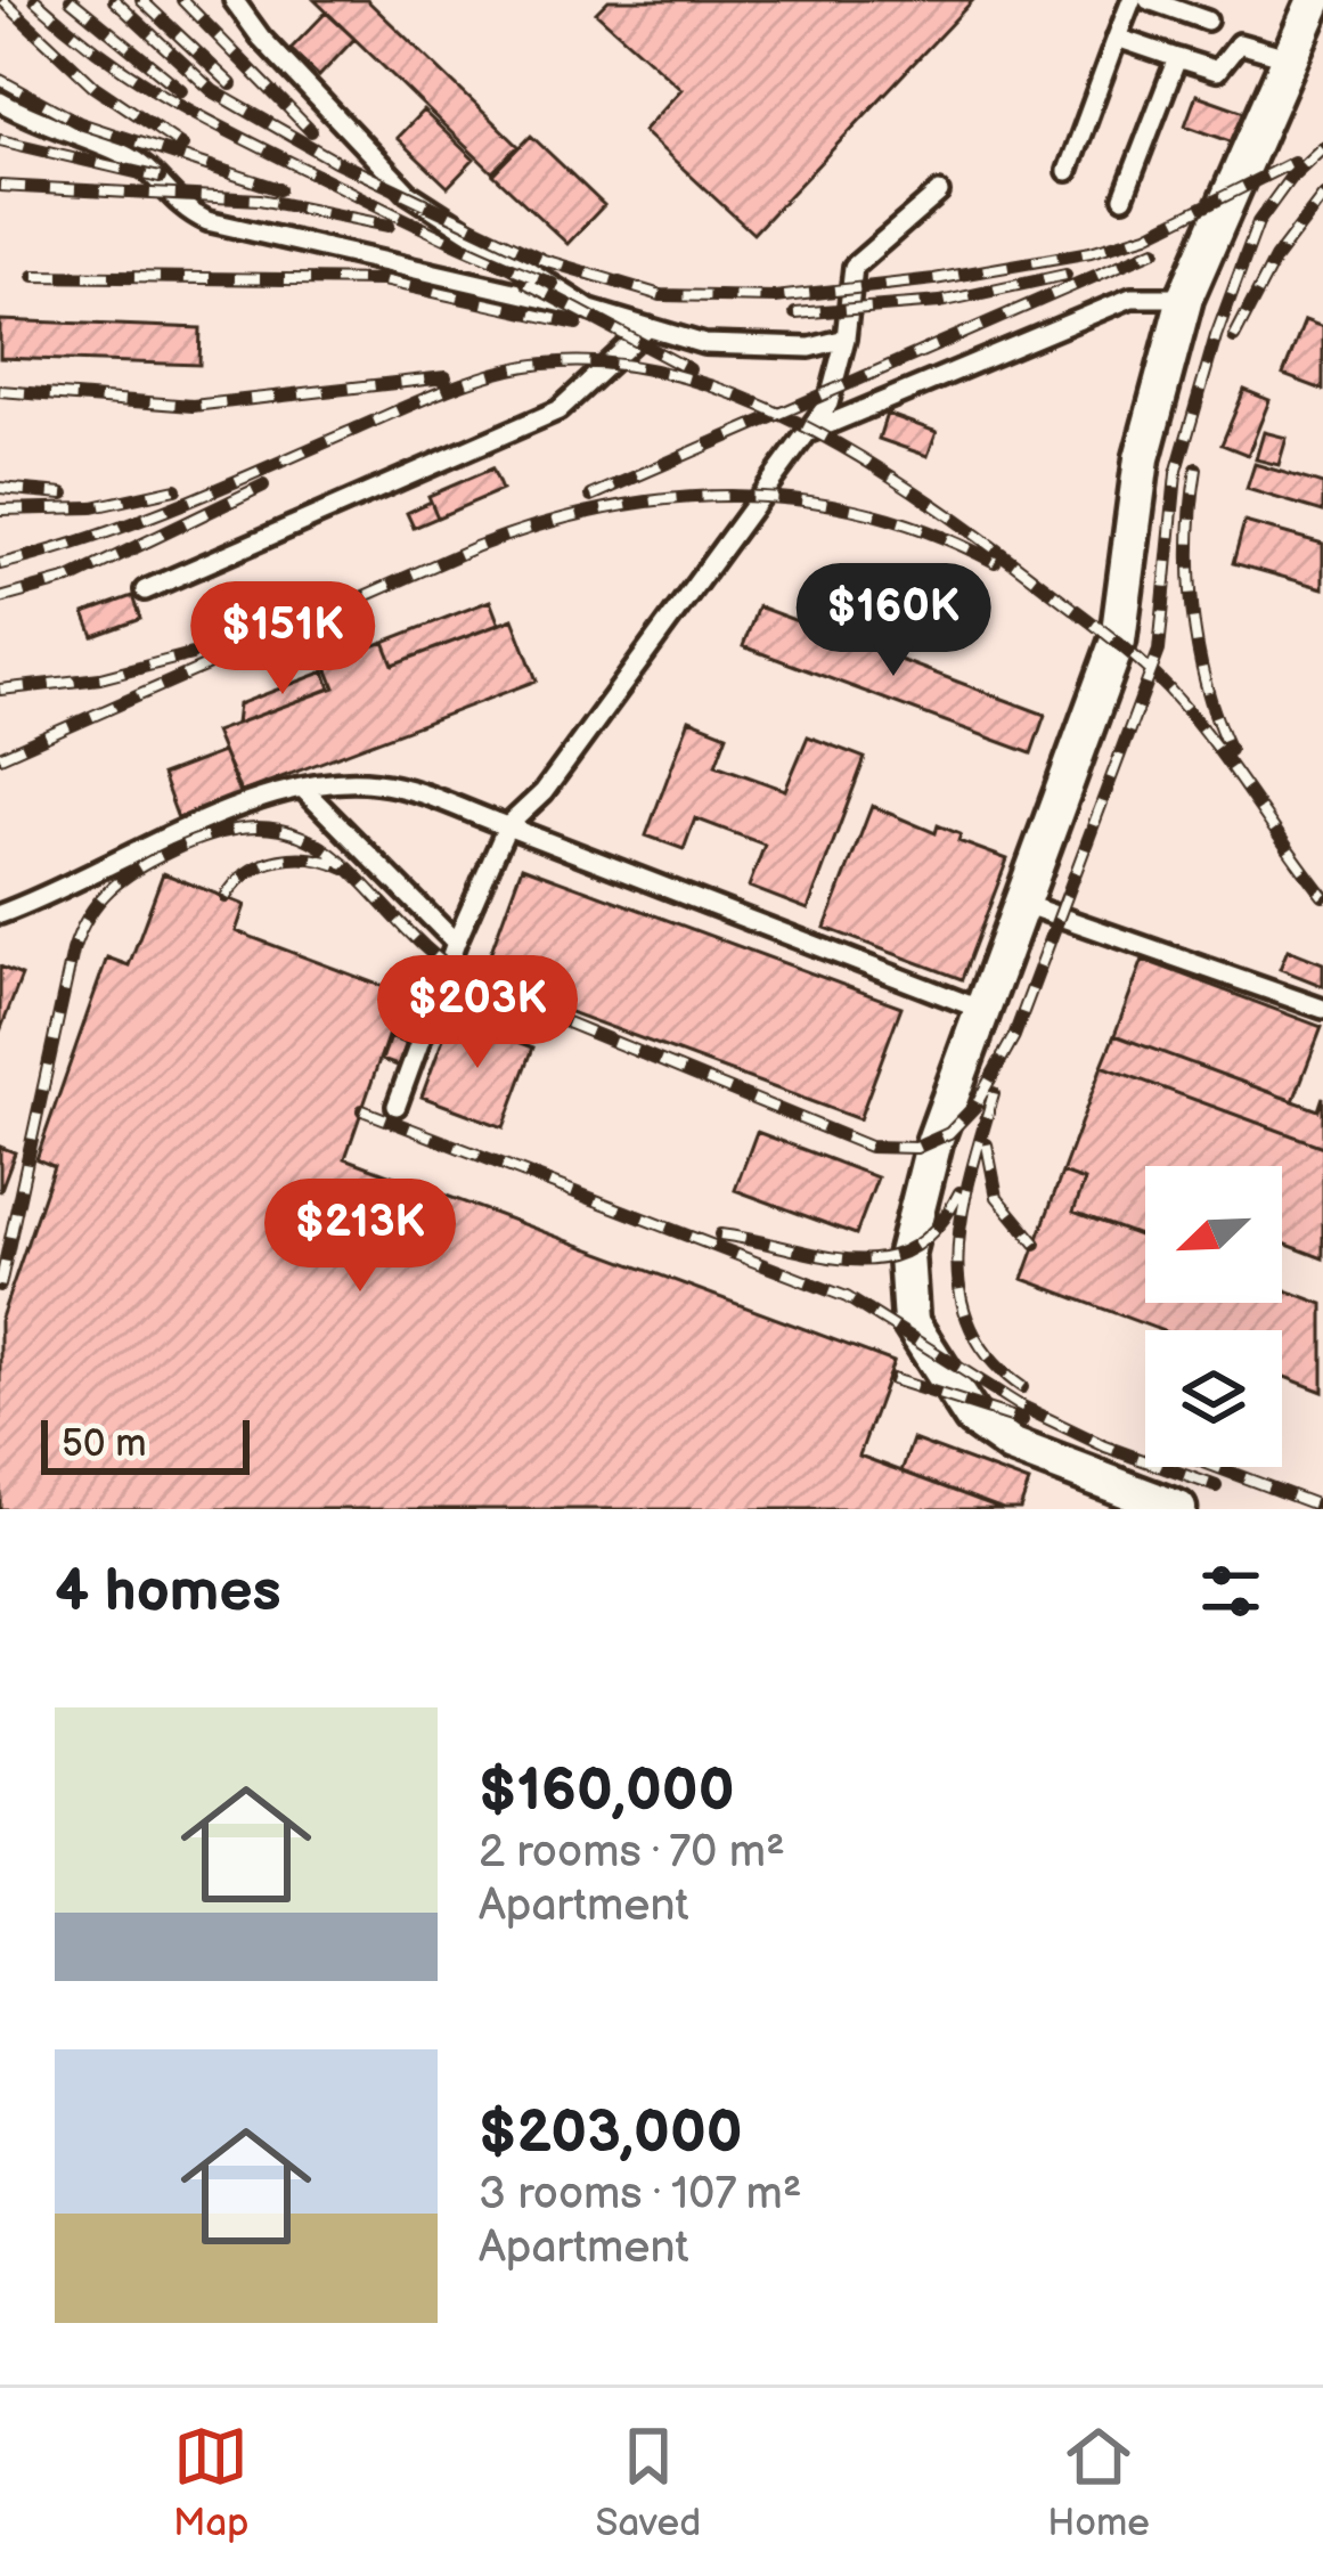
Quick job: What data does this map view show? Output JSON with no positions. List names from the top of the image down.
{
  "scale_bar": "50 m",
  "north": "bottom left",
  "page": {
    "price": [
      "$160K",
      "$151K",
      "$203K",
      "$213K"
    ],
    "scale": "50 m",
    "heading": "4 homes",
    "list": [
      {
        "name": "$160,000",
        "note": "2 rooms · 70 m² · Apartment"
      },
      {
        "name": "$203,000",
        "note": "3 rooms · 107 m² · Apartment"
      }
    ],
    "tabs": ["Map", "Saved", "Home"]
  }
}
